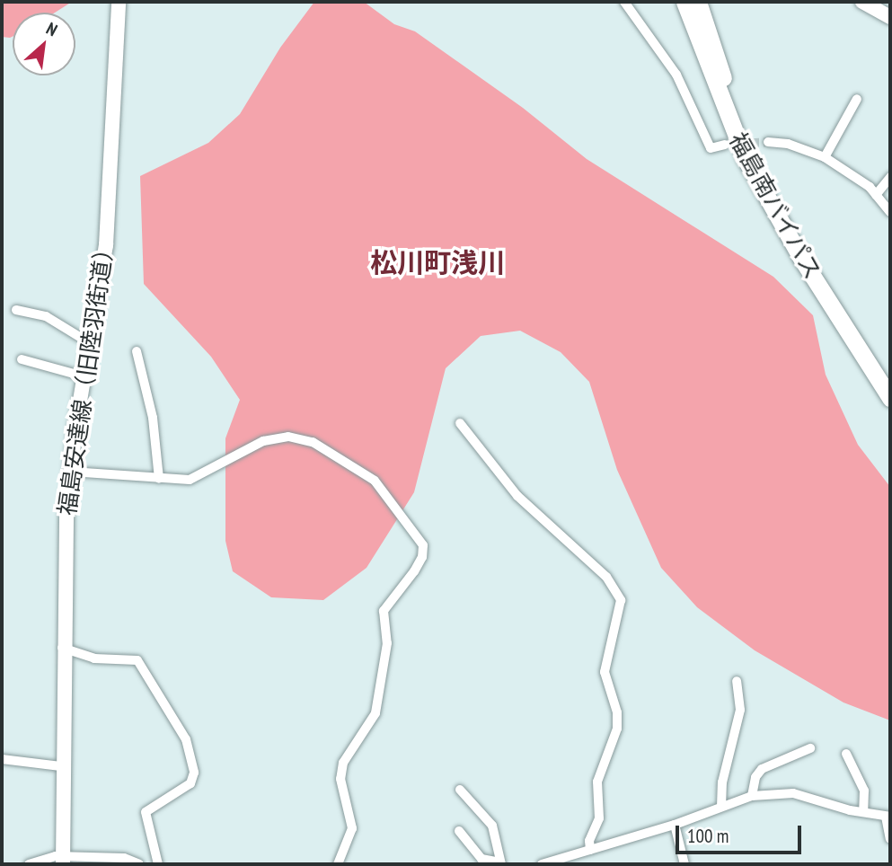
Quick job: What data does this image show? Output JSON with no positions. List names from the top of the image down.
{
  "streets": {
    "highway": ["福島南バイパス"],
    "main road": ["福島安達線（旧陸羽街道）"]
  },
  "districts": ["松川町浅川"],
  "scale_bar": "100 m",
  "north": "top right"
}
